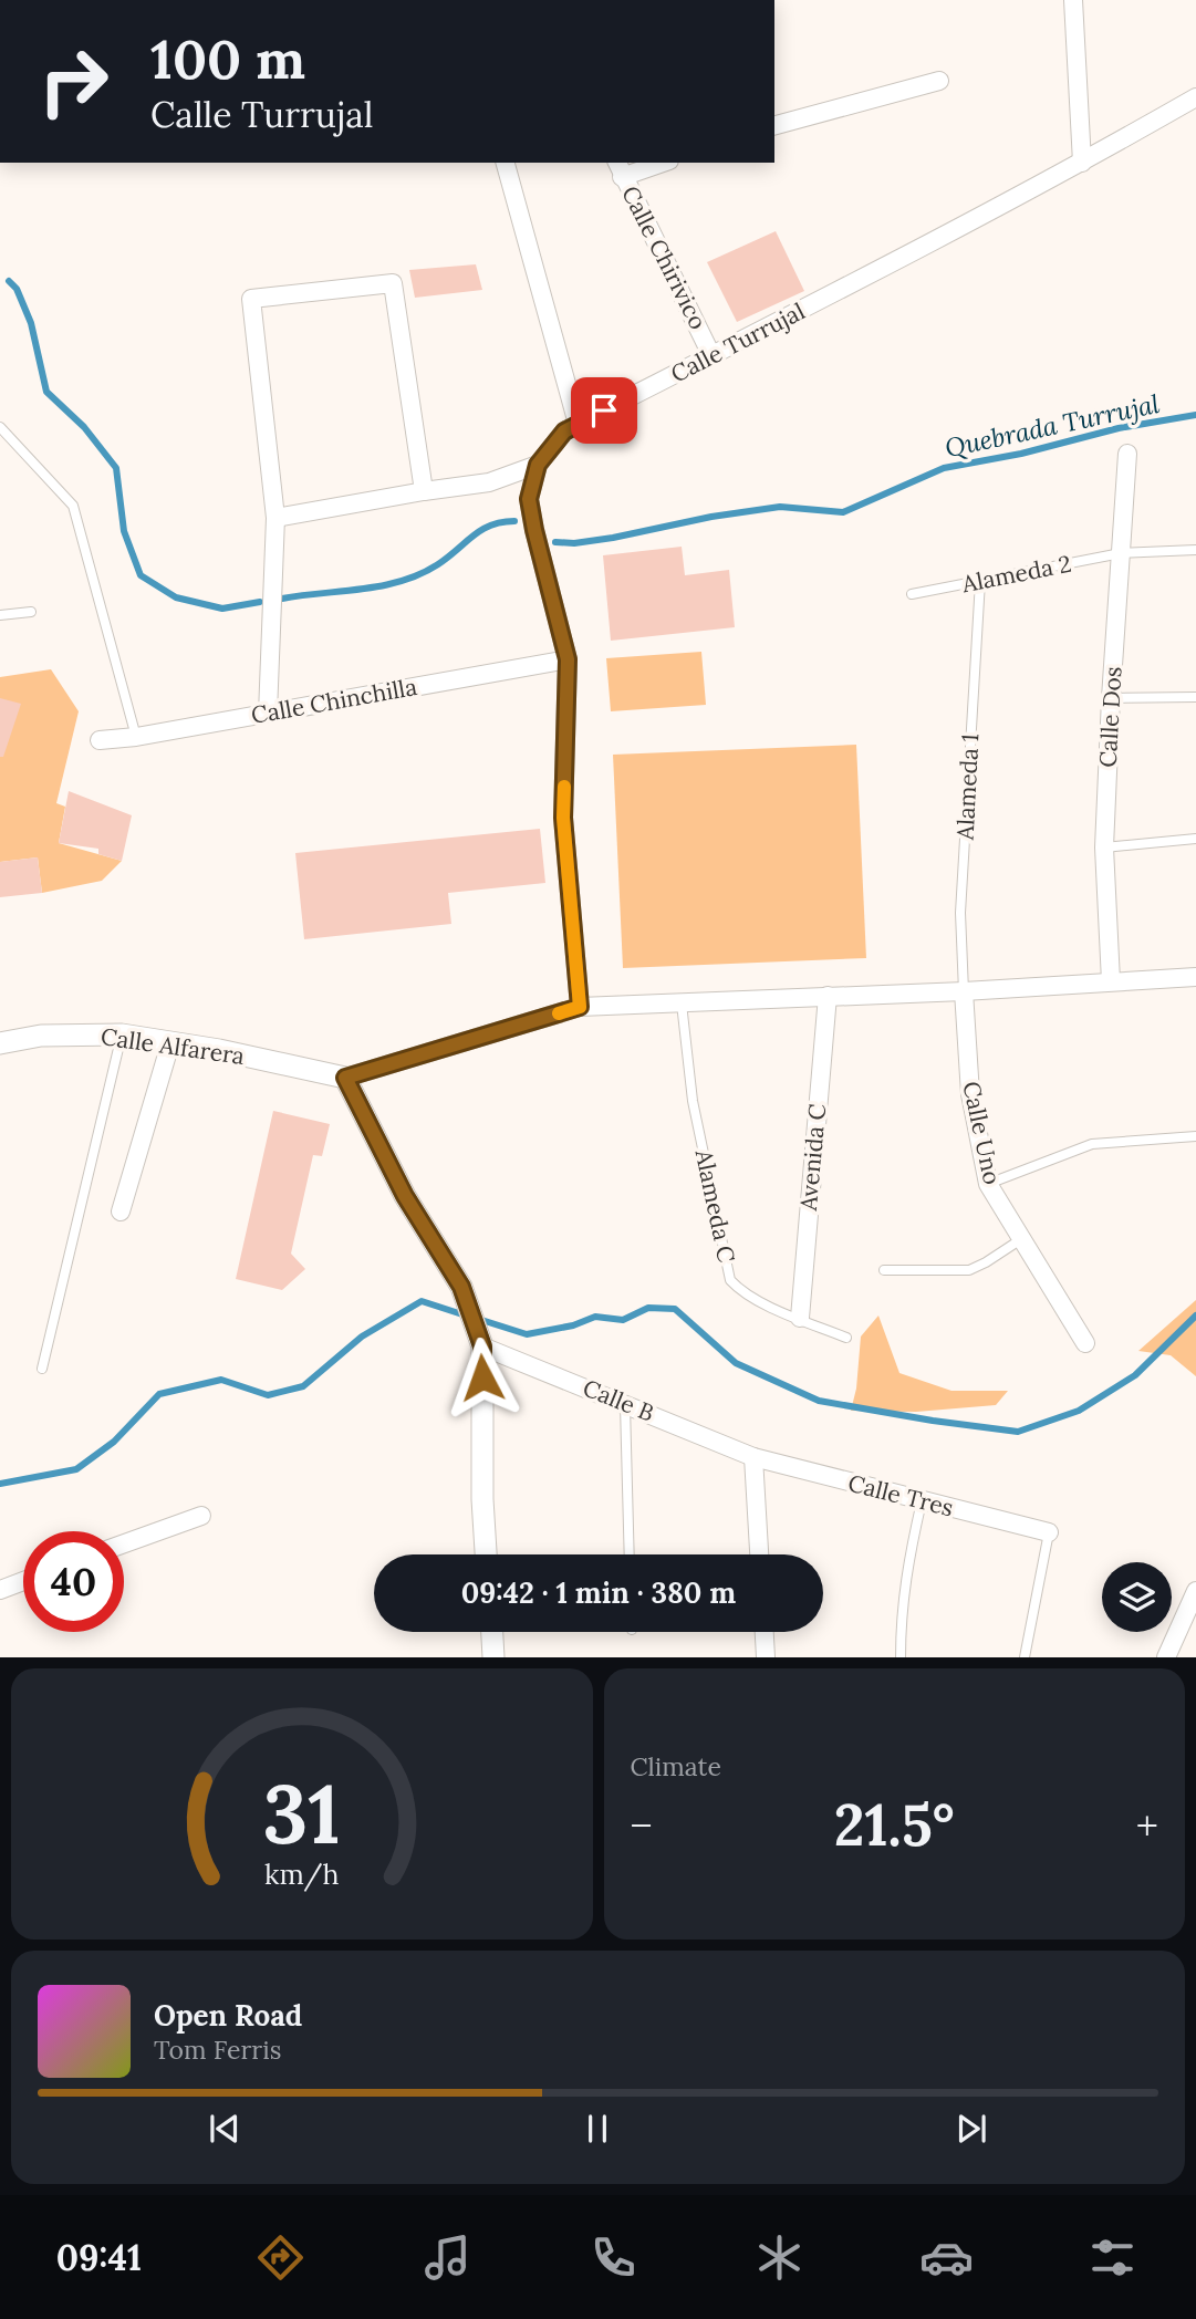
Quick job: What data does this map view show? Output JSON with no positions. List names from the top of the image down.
{
  "streets": {
    "street": [
      "Calle Chirivico",
      "Calle Turrujal",
      "Calle Chinchilla",
      "Calle Dos",
      "Calle Alfarera",
      "Calle Uno",
      "Avenida C",
      "Calle B",
      "Calle Tres"
    ],
    "lane": ["Alameda 2", "Alameda 1", "Alameda C"]
  },
  "crossings": [
    ["Calle Chirivico", "Calle Turrujal"],
    ["Calle Turrujal", "Calle Chinchilla"],
    ["Alameda 2", "Calle Dos"],
    ["Alameda 2", "Alameda 1"],
    ["Alameda 1", "Calle Uno"],
    ["Avenida C", "Alameda C"],
    ["Calle B", "Calle Tres"]
  ],
  "water": ["Quebrada Turrujal"],
  "page": {
    "turn": ["100 m", "Calle Turrujal"],
    "limit": "40",
    "trip": "09:42 · 1 min · 380 m",
    "tile": "Climate",
    "heat": ["−", "21.5°", "+"],
    "song": ["Open Road", "Tom Ferris"],
    "tabs": "09:41",
    "gauge": ["31", "km/h"]
  }
}
